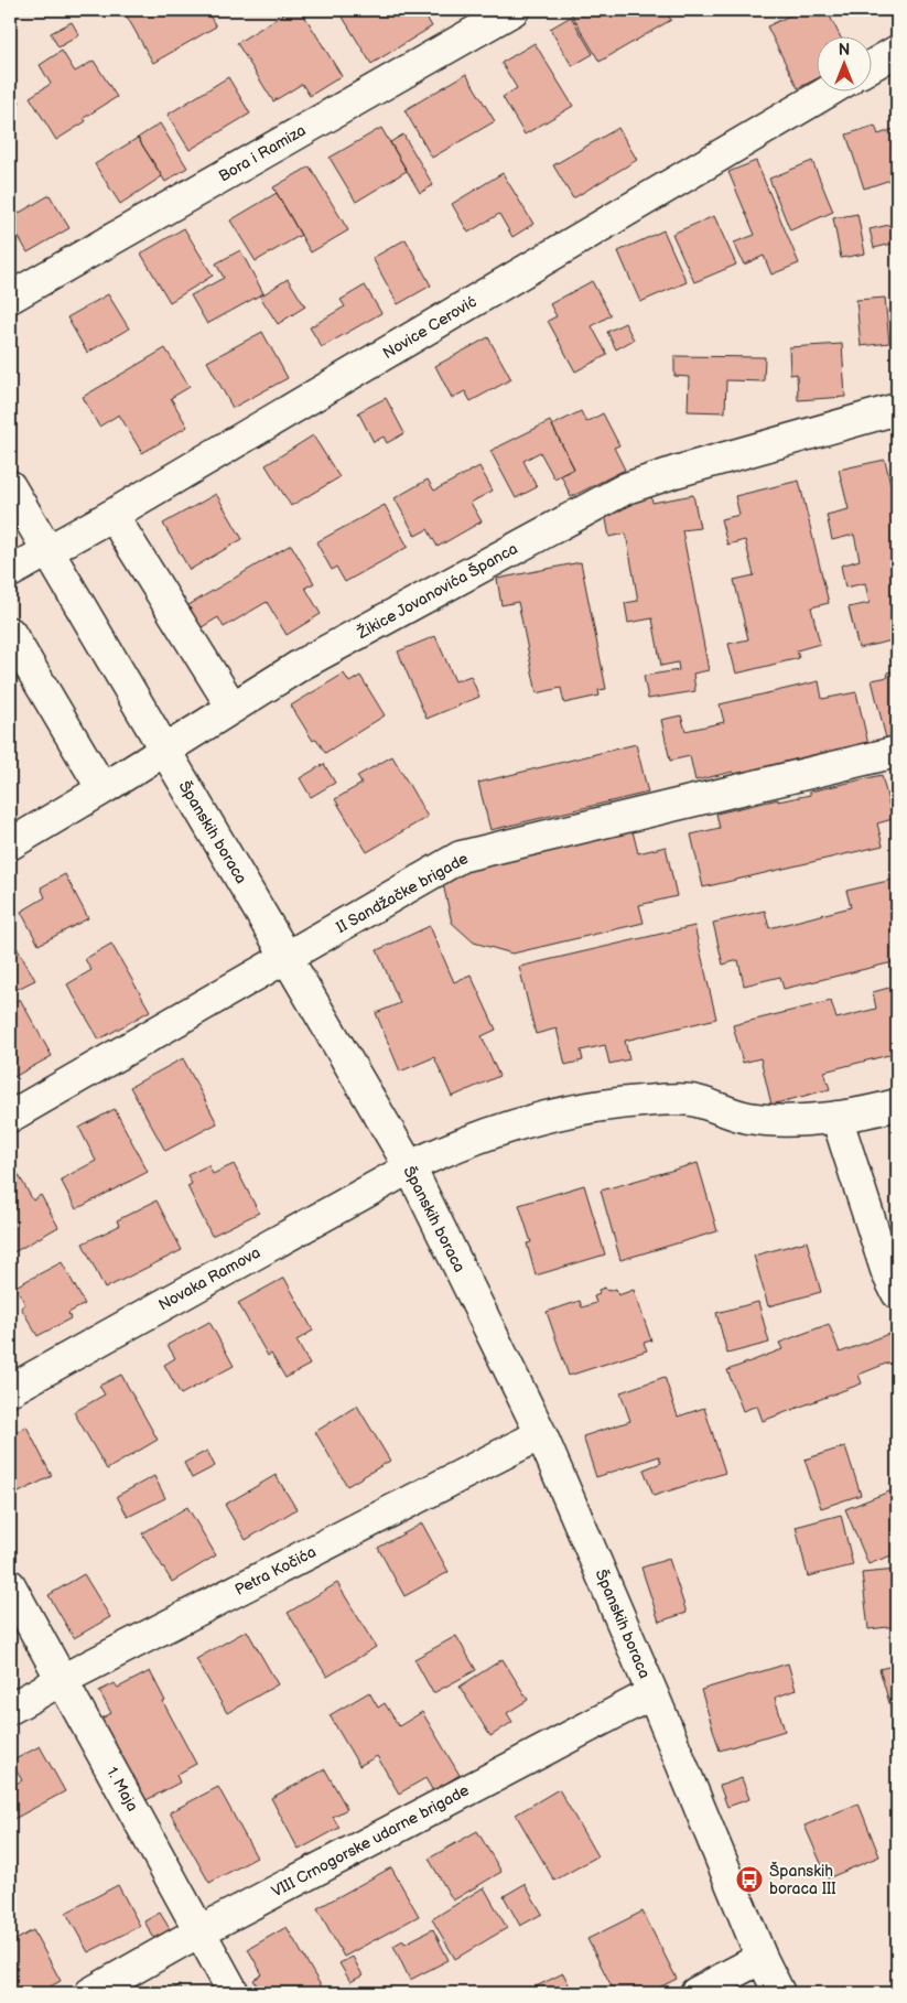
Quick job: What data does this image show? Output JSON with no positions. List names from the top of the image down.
{
  "streets": {
    "street": [
      "Bora i Ramiza",
      "Novice Cerović",
      "Žikice Jovanovića Španca",
      "Španskih boraca",
      "II Sandžačke brigade",
      "Novaka Ramova",
      "Petra Kočića",
      "1. Maja",
      "VIII Crnogorske udarne brigade"
    ]
  },
  "crossings": [
    ["Novice Cerović", "Španskih boraca"],
    ["Žikice Jovanovića Španca", "Španskih boraca"],
    ["Španskih boraca", "II Sandžačke brigade"],
    ["Španskih boraca", "Novaka Ramova"],
    ["Španskih boraca", "Petra Kočića"],
    ["Španskih boraca", "VIII Crnogorske udarne brigade"],
    ["Petra Kočića", "1. Maja"],
    ["1. Maja", "VIII Crnogorske udarne brigade"]
  ],
  "places": {
    "bus stop": ["Španskih boraca III"]
  },
  "north": "top"
}
